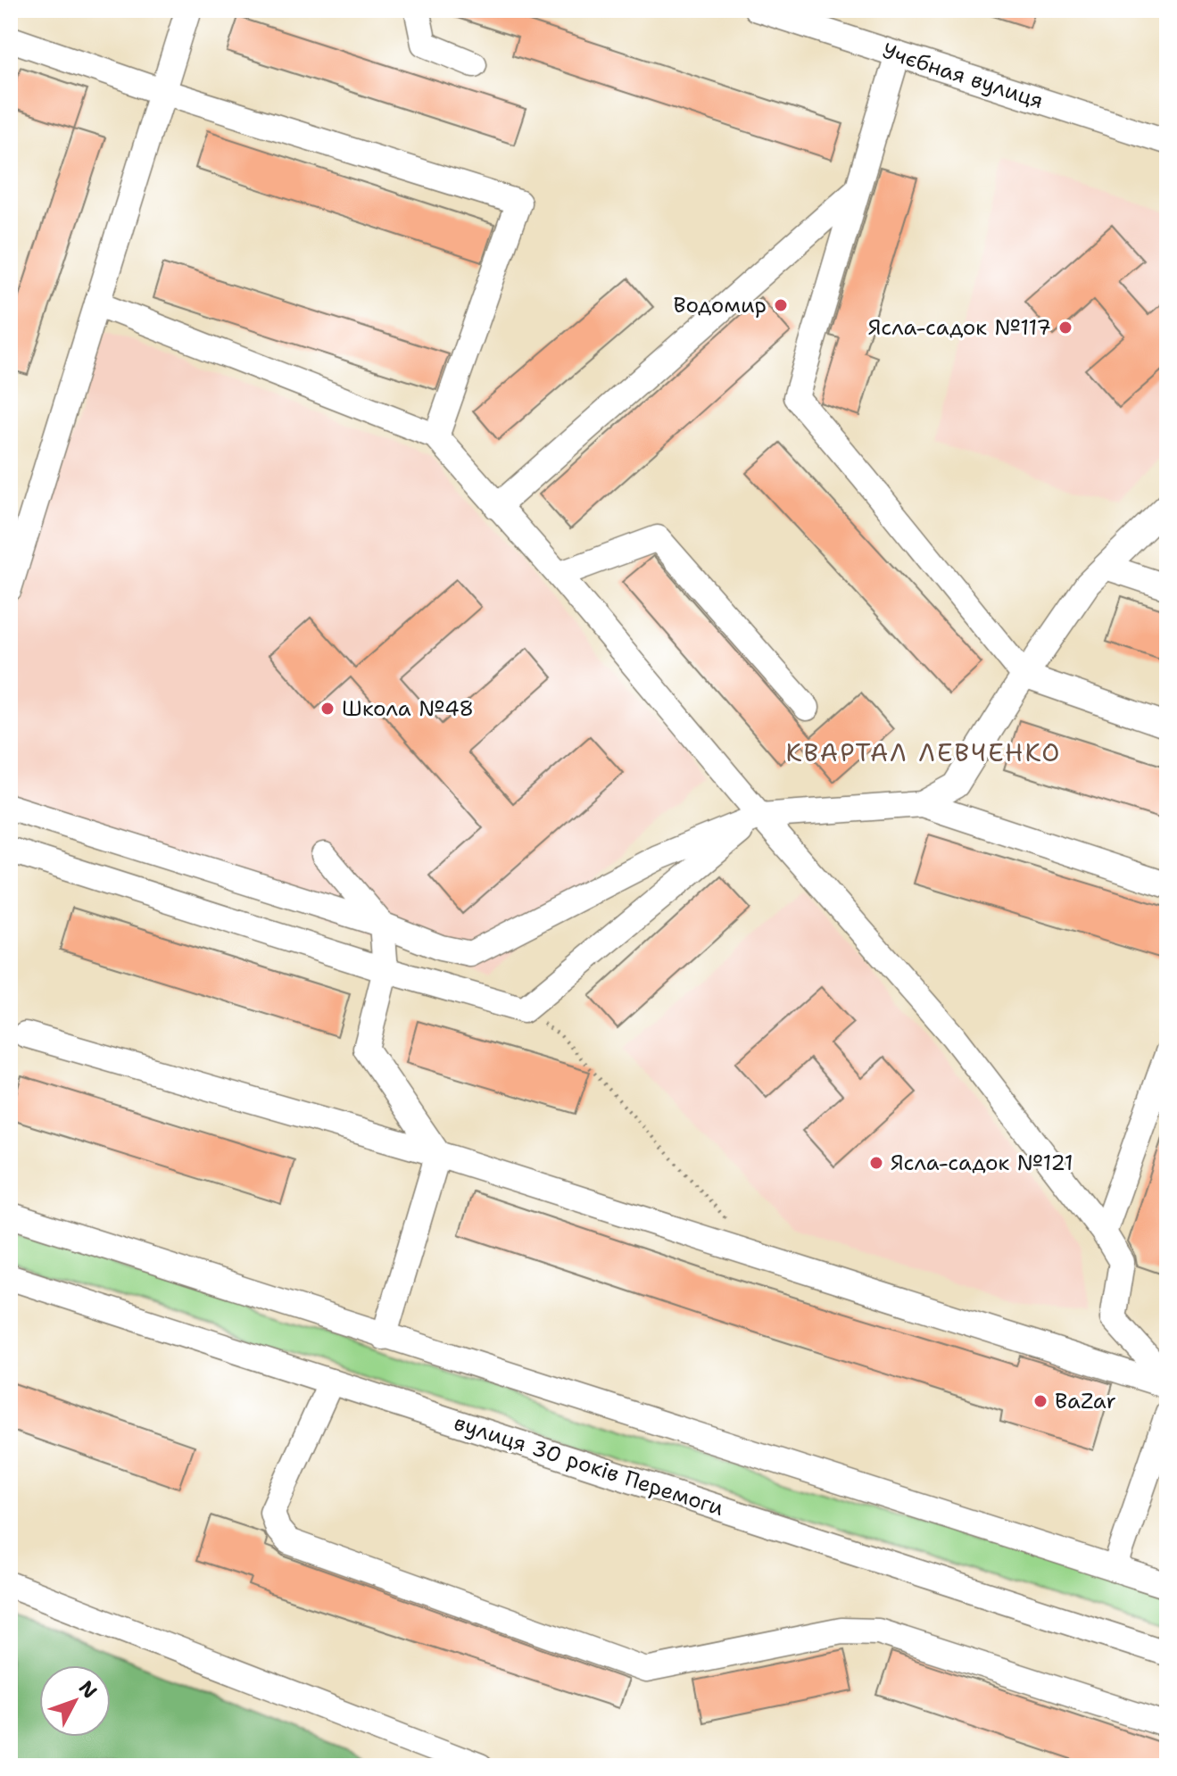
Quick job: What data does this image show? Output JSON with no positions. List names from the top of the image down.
{
  "streets": {
    "street": ["Учєбная вулиця", "вулиця 30 років Перемоги"]
  },
  "districts": ["КВАРТАЛ ЛЕВЧЕНКО"],
  "places": [
    "Водомир",
    "Ясла-садок №117",
    "Школа №48",
    "Ясла-садок №121",
    "BaZar"
  ],
  "north": "top right"
}
